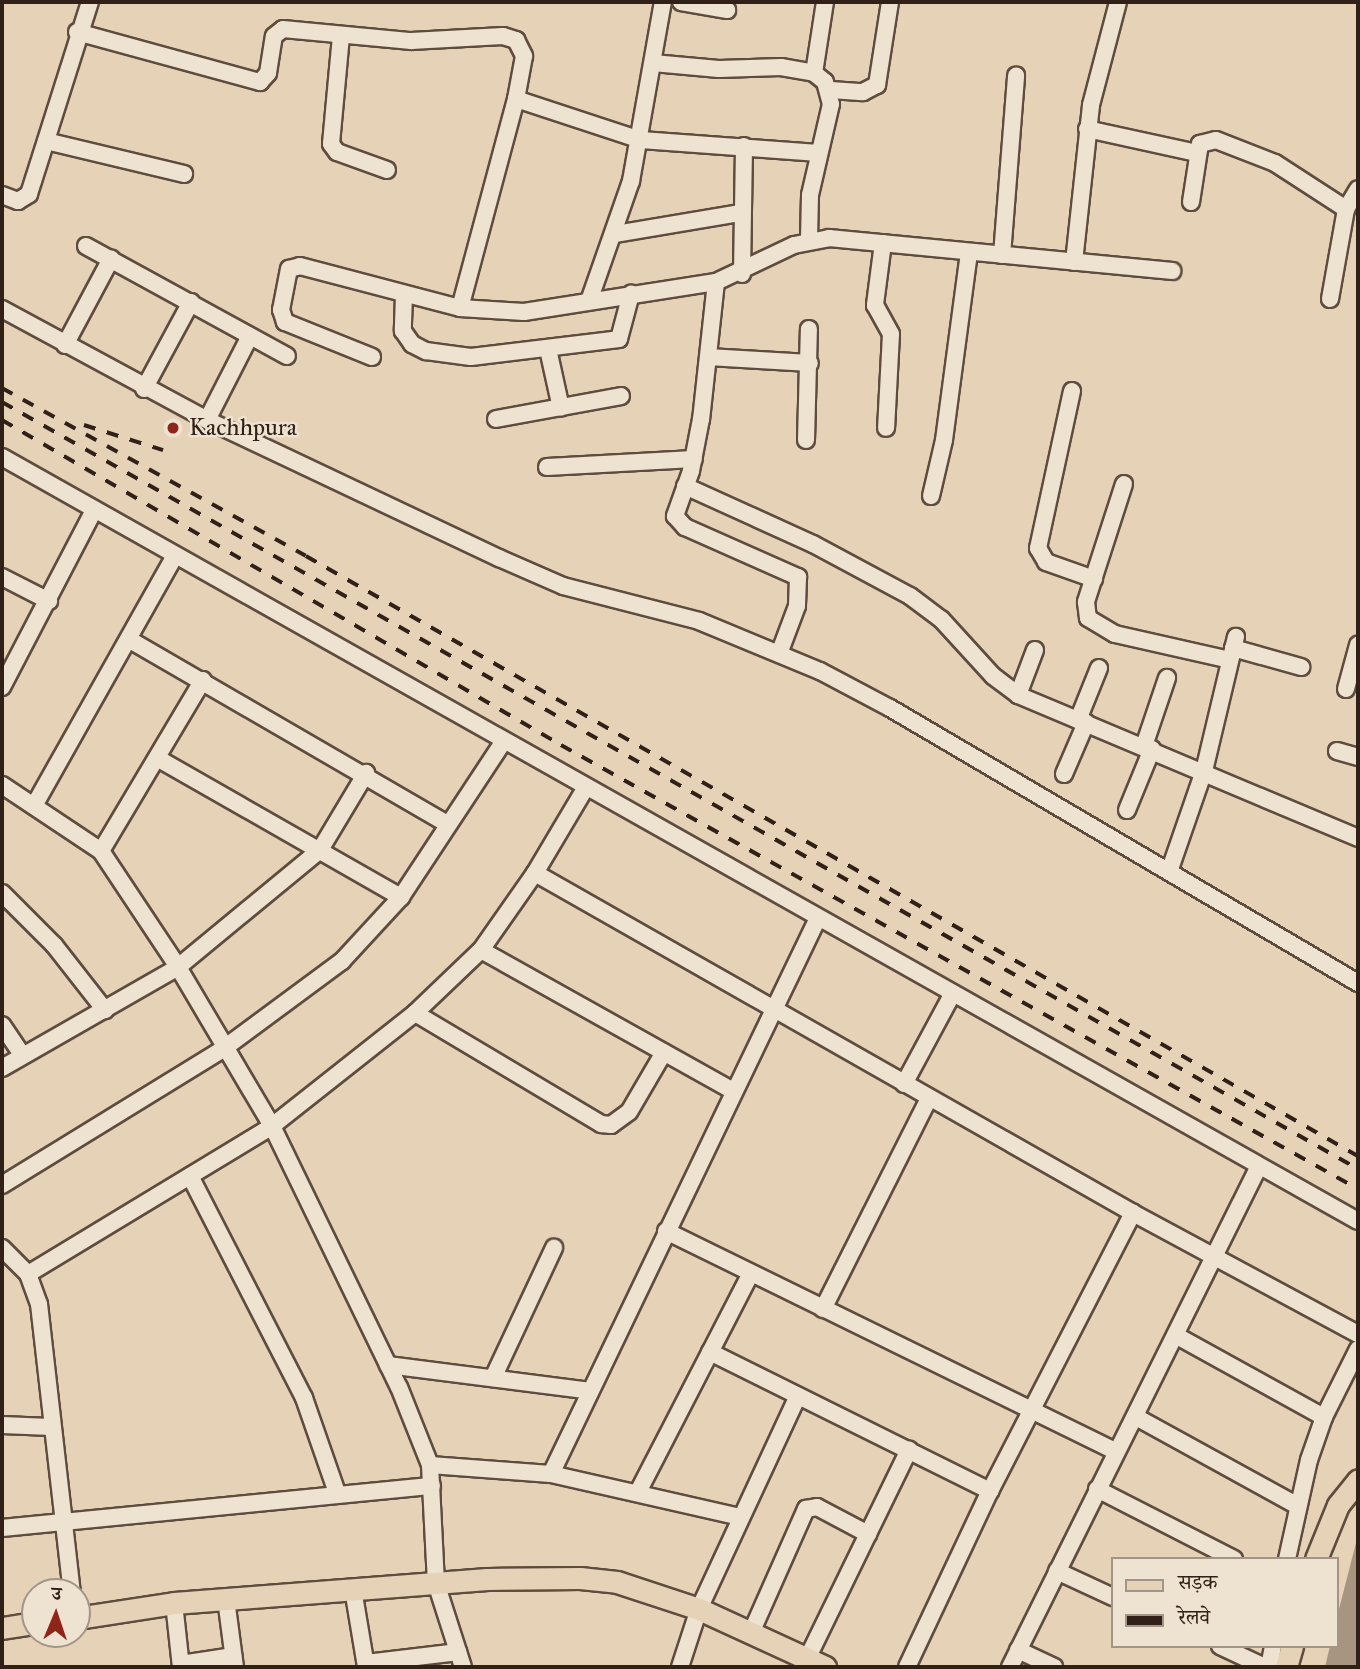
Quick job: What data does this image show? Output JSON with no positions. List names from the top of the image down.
{
  "places": ["Kachhpura"],
  "legend": ["सड़क", "रेलवे"],
  "north": "top"
}
